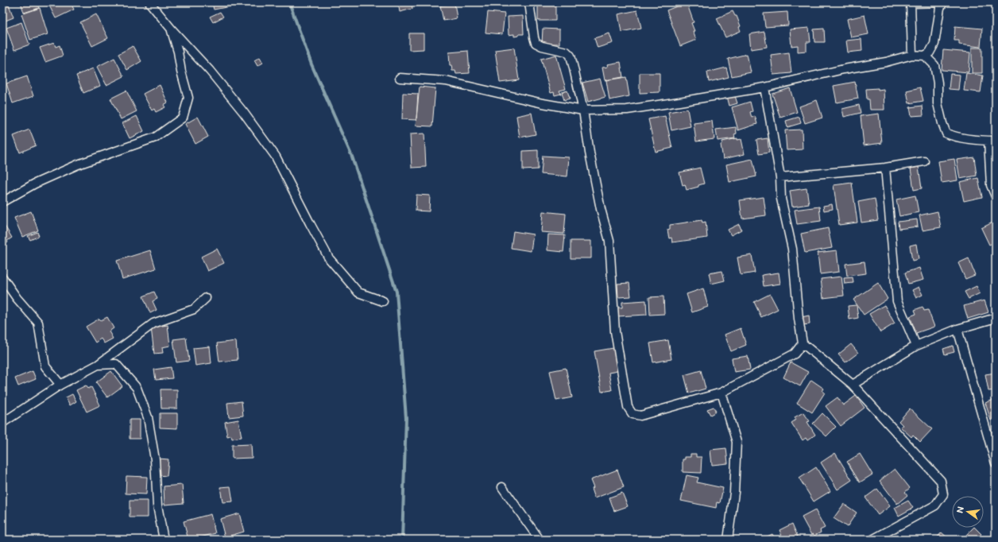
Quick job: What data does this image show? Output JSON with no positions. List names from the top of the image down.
{
  "north": "left"
}
